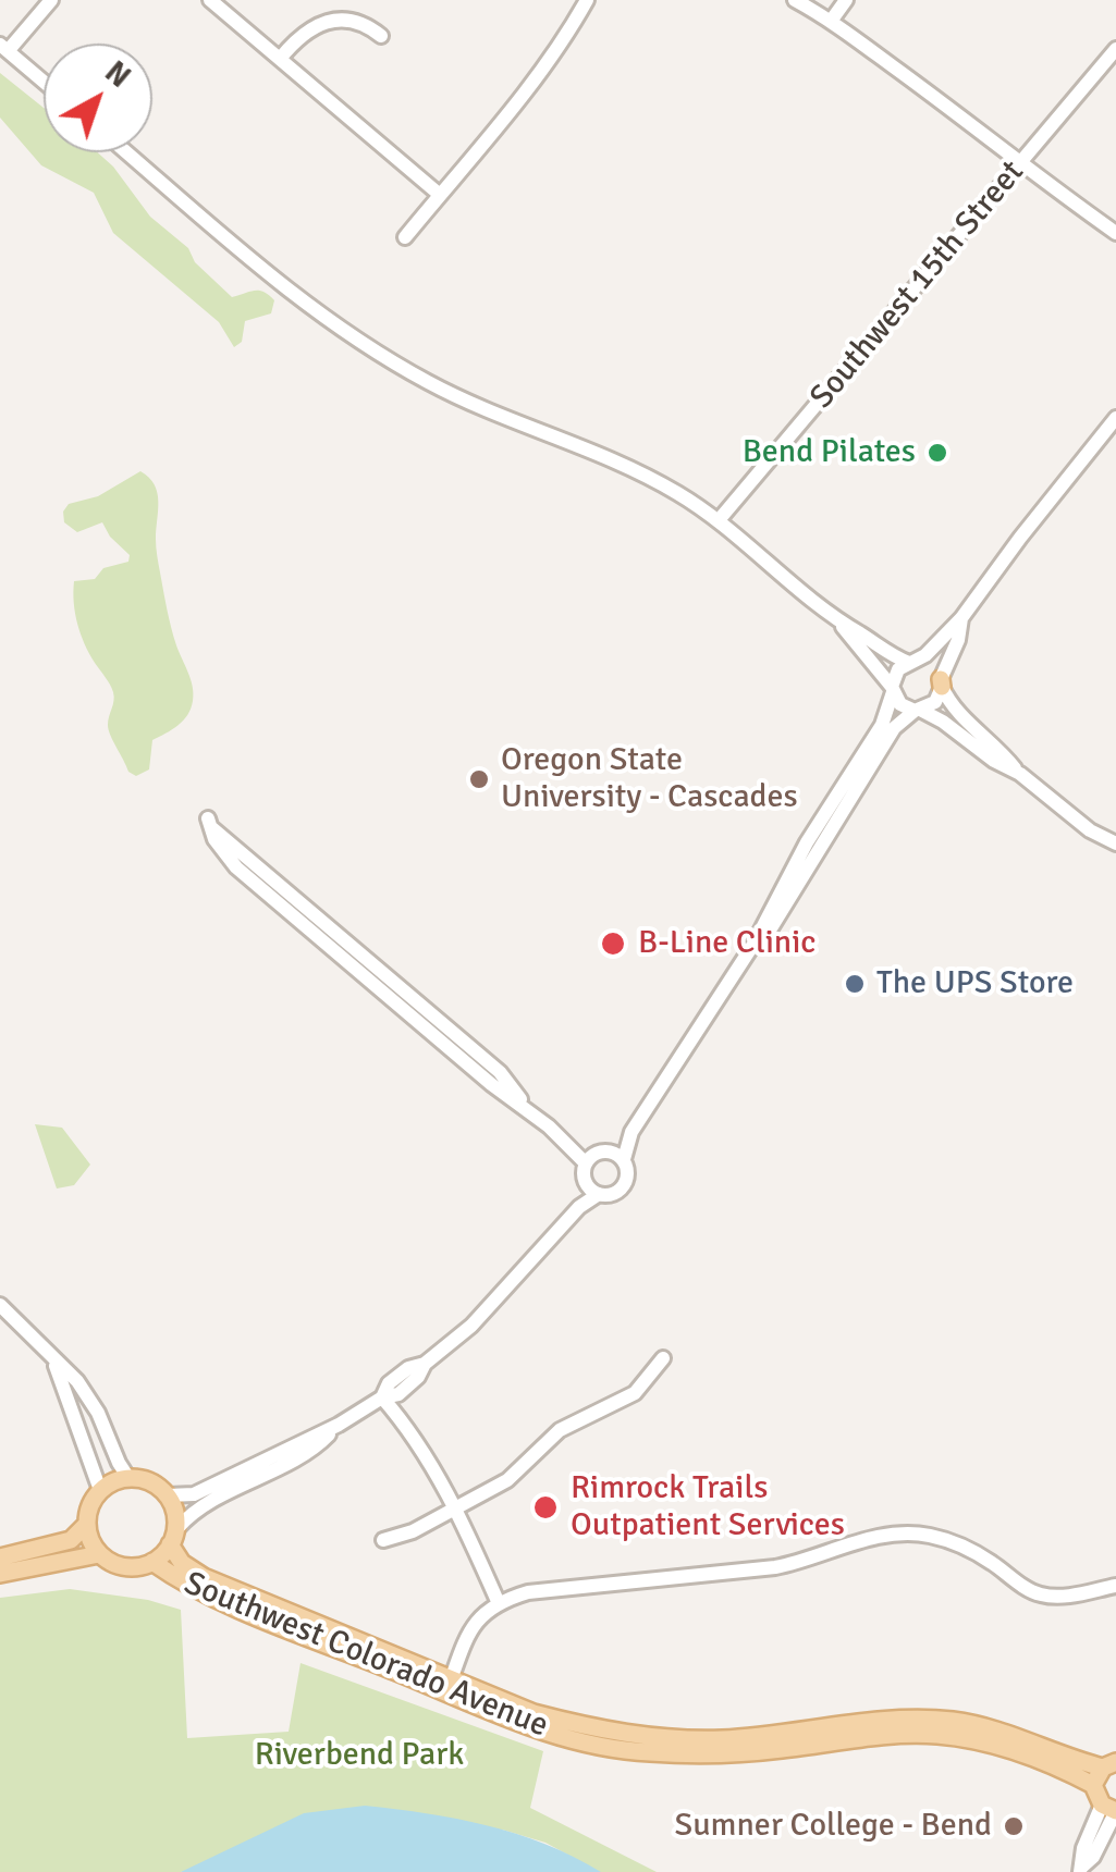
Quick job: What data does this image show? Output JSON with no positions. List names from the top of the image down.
{
  "streets": {
    "main road": ["Southwest Colorado Avenue"],
    "street": ["Southwest 15th Street"]
  },
  "parks": ["Riverbend Park"],
  "places": [
    "Bend Pilates",
    "Oregon State University - Cascades",
    "B-Line Clinic",
    "The UPS Store",
    "Rimrock Trails Outpatient Services",
    "Sumner College - Bend"
  ],
  "north": "top right"
}
